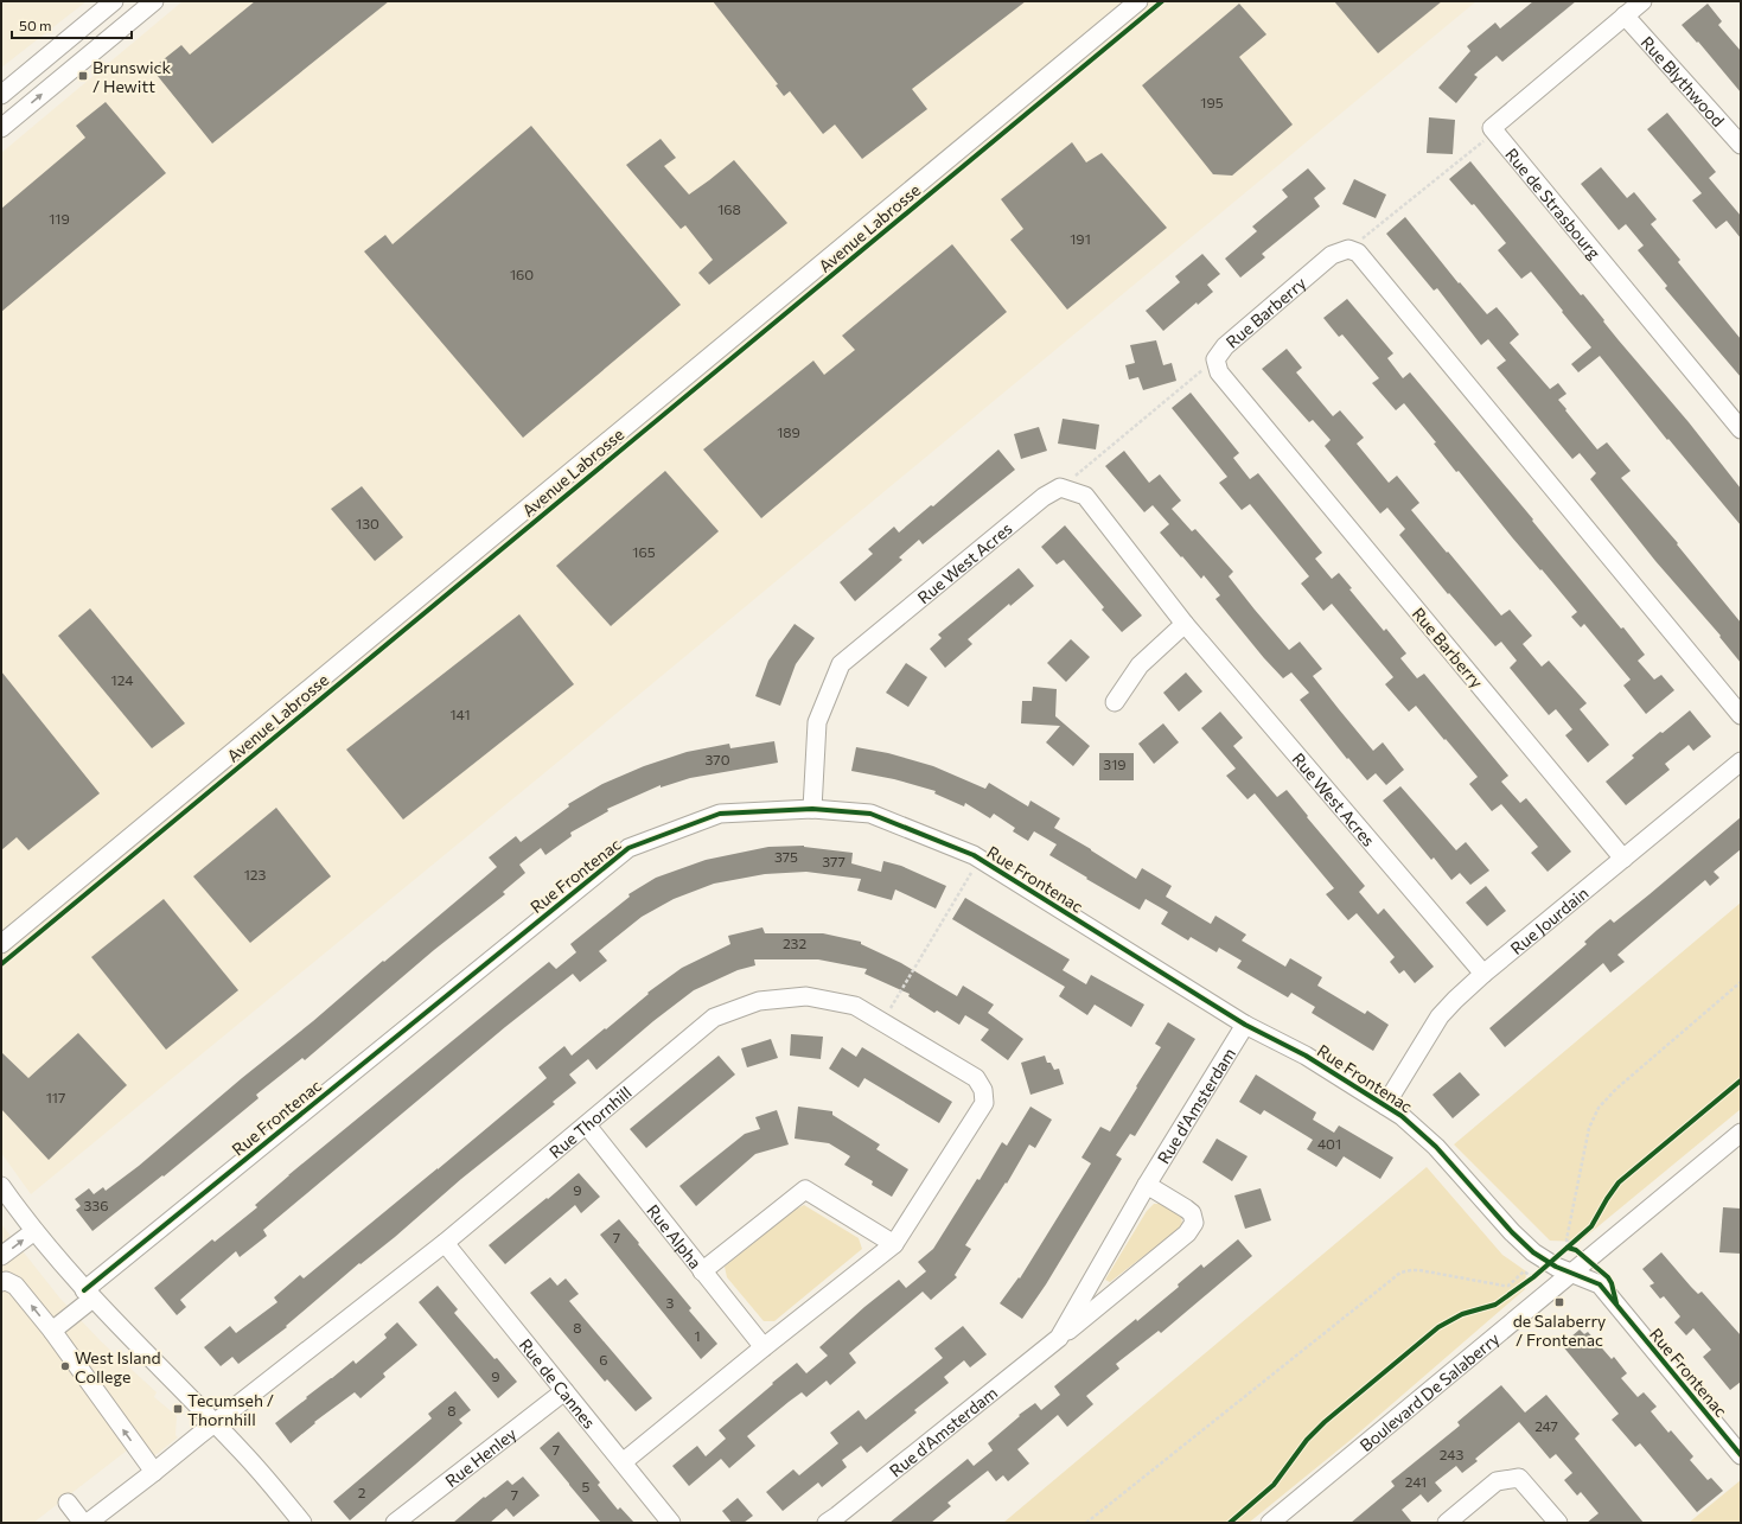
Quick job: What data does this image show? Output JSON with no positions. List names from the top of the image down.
{
  "streets": {
    "street": [
      "Rue Blythwood",
      "Rue de Strasbourg",
      "Avenue Labrosse",
      "Rue Barberry",
      "Rue West Acres",
      "Rue Frontenac",
      "Rue Jourdain",
      "Rue d'Amsterdam",
      "Rue Thornhill",
      "Rue Alpha",
      "Rue de Cannes",
      "Boulevard De Salaberry",
      "Rue Henley"
    ]
  },
  "crossings": [
    ["Rue Blythwood", "Rue de Strasbourg"],
    ["Rue Barberry", "Rue Jourdain"],
    ["Rue West Acres", "Rue Frontenac"],
    ["Rue West Acres", "Rue Jourdain"],
    ["Rue Frontenac", "Rue Jourdain"],
    ["Rue Frontenac", "Rue d'Amsterdam"],
    ["Rue Frontenac", "Boulevard De Salaberry"],
    ["Rue Thornhill", "Rue Alpha"],
    ["Rue Thornhill", "Rue de Cannes"],
    ["Rue de Cannes", "Rue Henley"]
  ],
  "places": {
    "transit": ["Brunswick / Hewitt", "de Salaberry / Frontenac", "Tecumseh / Thornhill"],
    "other": ["West Island College"]
  },
  "house_numbers": [
    "195",
    "168",
    "119",
    "191",
    "160",
    "189",
    "130",
    "165",
    "124",
    "141",
    "370",
    "319",
    "375",
    "377",
    "123",
    "232",
    "117",
    "401",
    "9",
    "336",
    "7",
    "3",
    "8",
    "1",
    "6",
    "9",
    "8",
    "247",
    "7",
    "243",
    "241",
    "5",
    "2",
    "7"
  ],
  "scale_bar": "50 m"
}
